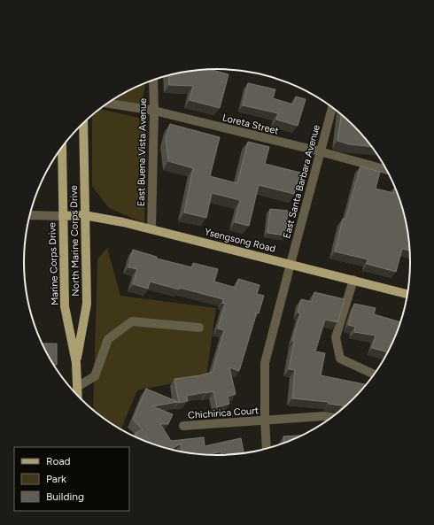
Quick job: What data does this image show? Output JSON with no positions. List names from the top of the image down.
{
  "streets": {
    "main road": ["Ysengsong Road", "North Marine Corps Drive", "Marine Corps Drive"],
    "street": [
      "Loreta Street",
      "East Buena Vista Avenue",
      "East Santa Barbara Avenue",
      "Chichirica Court"
    ]
  },
  "crossings": [
    ["Loreta Street", "East Buena Vista Avenue"],
    ["Loreta Street", "East Santa Barbara Avenue"],
    ["East Buena Vista Avenue", "Ysengsong Road"],
    ["East Santa Barbara Avenue", "Ysengsong Road"],
    ["East Santa Barbara Avenue", "Chichirica Court"],
    ["Ysengsong Road", "North Marine Corps Drive"],
    ["Ysengsong Road", "Marine Corps Drive"],
    ["North Marine Corps Drive", "Marine Corps Drive"]
  ],
  "legend": ["Road", "Park", "Building"]
}
